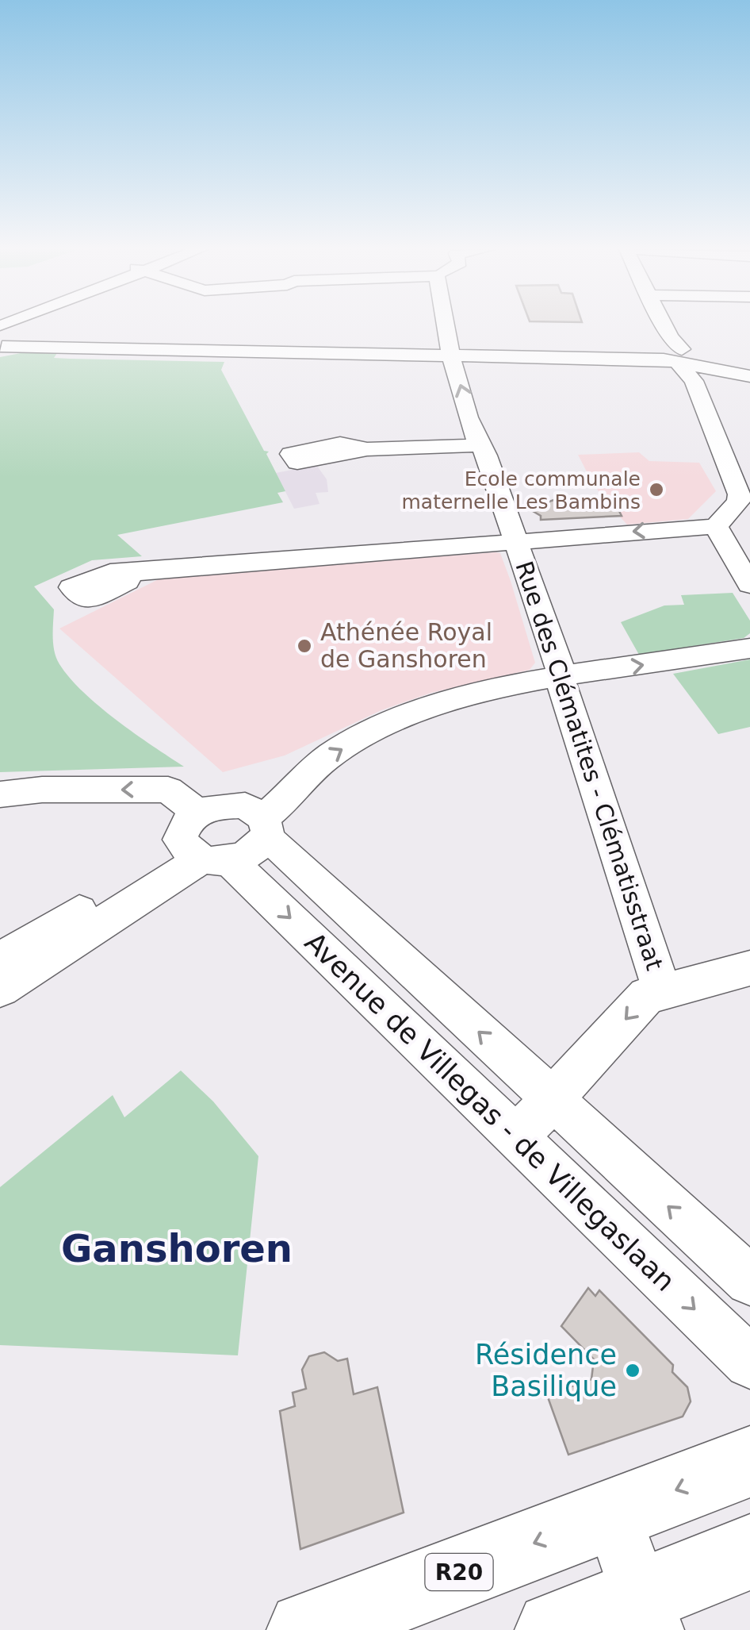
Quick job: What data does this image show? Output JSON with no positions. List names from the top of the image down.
{
  "streets": {
    "main road": ["R20"],
    "street": ["Rue des Clématites - Clématisstraat", "Avenue de Villegas - de Villegaslaan"]
  },
  "districts": ["Ganshoren"],
  "places": ["Ecole communale maternelle Les Bambins", "Athénée Royal de Ganshoren", "Résidence Basilique"]
}
